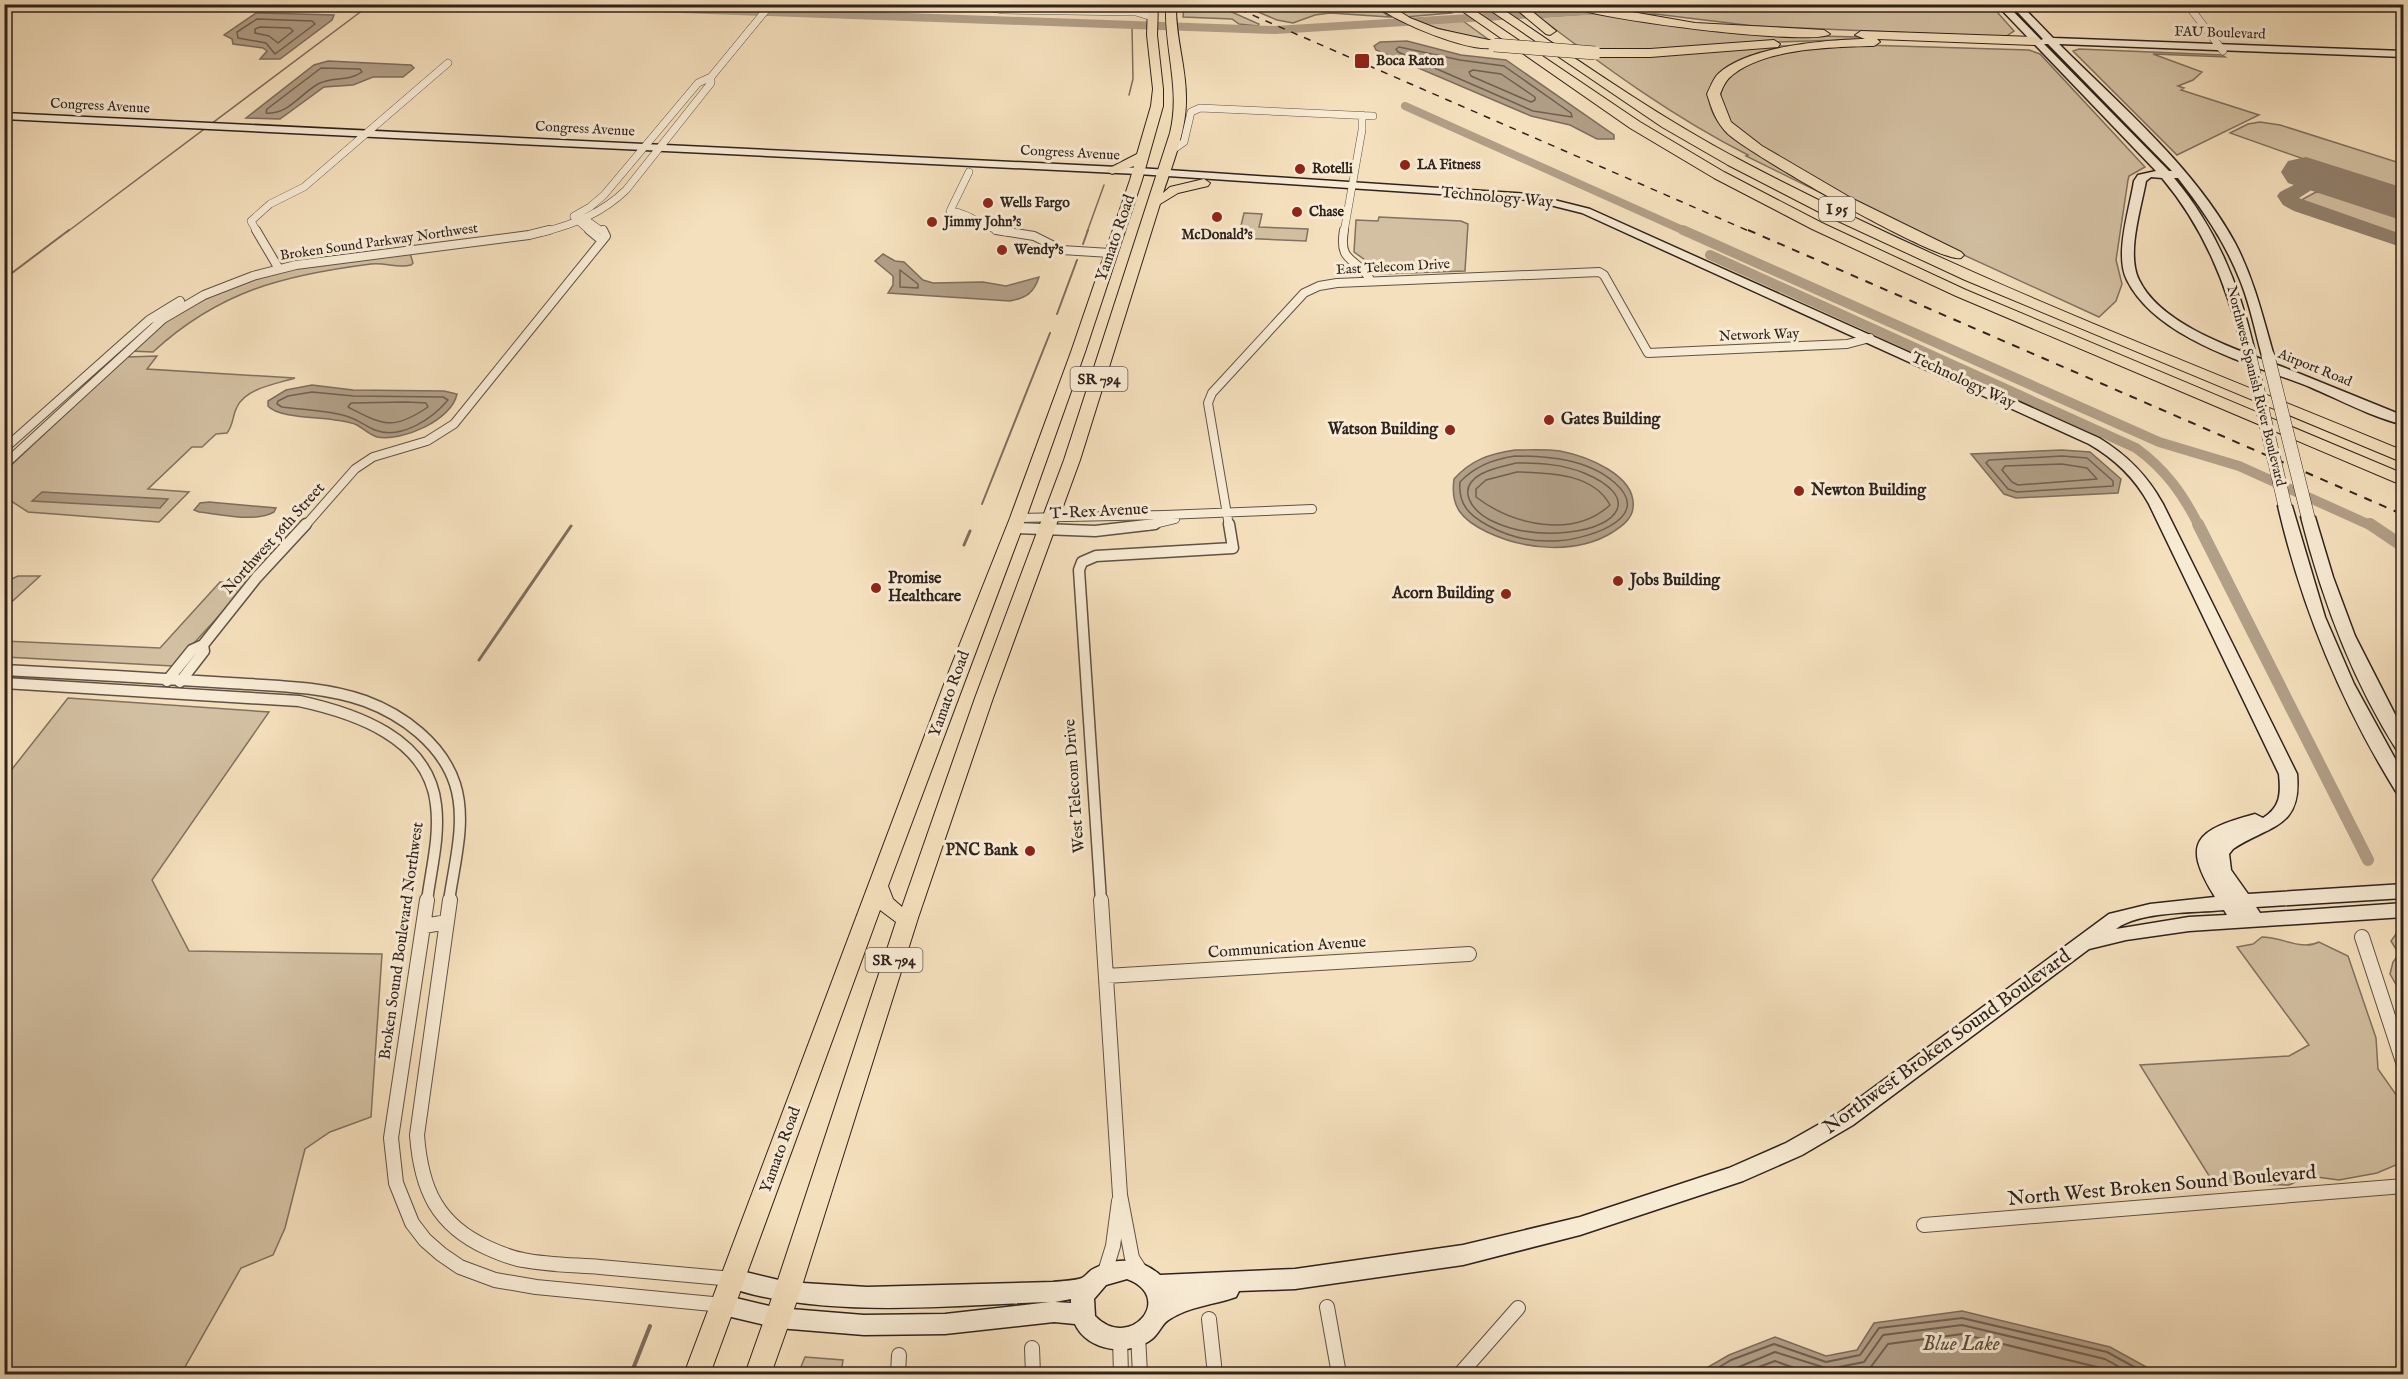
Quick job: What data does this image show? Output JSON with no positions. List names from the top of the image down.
{
  "streets": {
    "highway": ["I 95"],
    "main road": [
      "FAU Boulevard",
      "Congress Avenue",
      "Technology Way",
      "Yamato Road",
      "Airport Road",
      "SR 794",
      "Northwest Spanish River Boulevard",
      "Northwest Broken Sound Boulevard"
    ],
    "street": [
      "Broken Sound Parkway Northwest",
      "East Telecom Drive",
      "Network Way",
      "T-Rex Avenue",
      "Northwest 56th Street",
      "West Telecom Drive",
      "Broken Sound Boulevard Northwest",
      "Communication Avenue",
      "North West Broken Sound Boulevard"
    ]
  },
  "crossings": [
    ["FAU Boulevard", "Northwest Spanish River Boulevard"],
    ["Congress Avenue", "Technology Way"],
    ["Congress Avenue", "Yamato Road"],
    ["Congress Avenue", "Broken Sound Parkway Northwest"],
    ["Technology Way", "Yamato Road"],
    ["Technology Way", "Network Way"],
    ["Technology Way", "Northwest Broken Sound Boulevard"],
    ["Yamato Road", "T-Rex Avenue"],
    ["Yamato Road", "Broken Sound Boulevard Northwest"],
    ["East Telecom Drive", "Network Way"],
    ["East Telecom Drive", "T-Rex Avenue"],
    ["East Telecom Drive", "West Telecom Drive"],
    ["Airport Road", "Northwest Spanish River Boulevard"],
    ["T-Rex Avenue", "West Telecom Drive"],
    ["Northwest 56th Street", "Broken Sound Boulevard Northwest"],
    ["West Telecom Drive", "Communication Avenue"],
    ["West Telecom Drive", "Northwest Broken Sound Boulevard"]
  ],
  "water": ["Blue Lake"],
  "places": {
    "transit": ["Boca Raton"],
    "other": [
      "LA Fitness",
      "Rotelli",
      "Wells Fargo",
      "Chase",
      "McDonald's",
      "Jimmy John's",
      "Wendy's",
      "Gates Building",
      "Watson Building",
      "Newton Building",
      "Jobs Building",
      "Promise Healthcare",
      "Acorn Building",
      "PNC Bank"
    ]
  }
}
